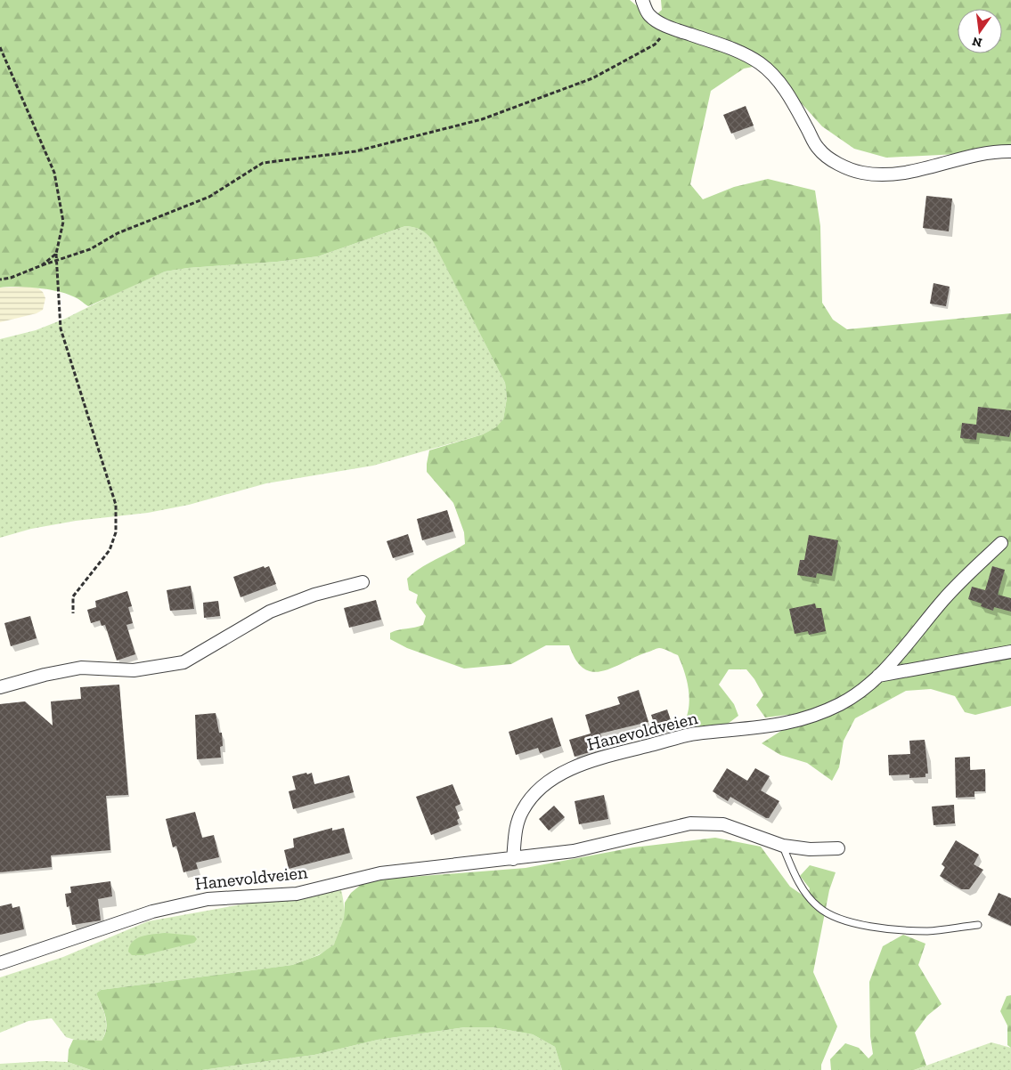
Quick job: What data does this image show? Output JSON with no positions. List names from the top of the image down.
{
  "streets": {
    "street": ["Hanevoldveien"]
  },
  "north": "bottom"
}
